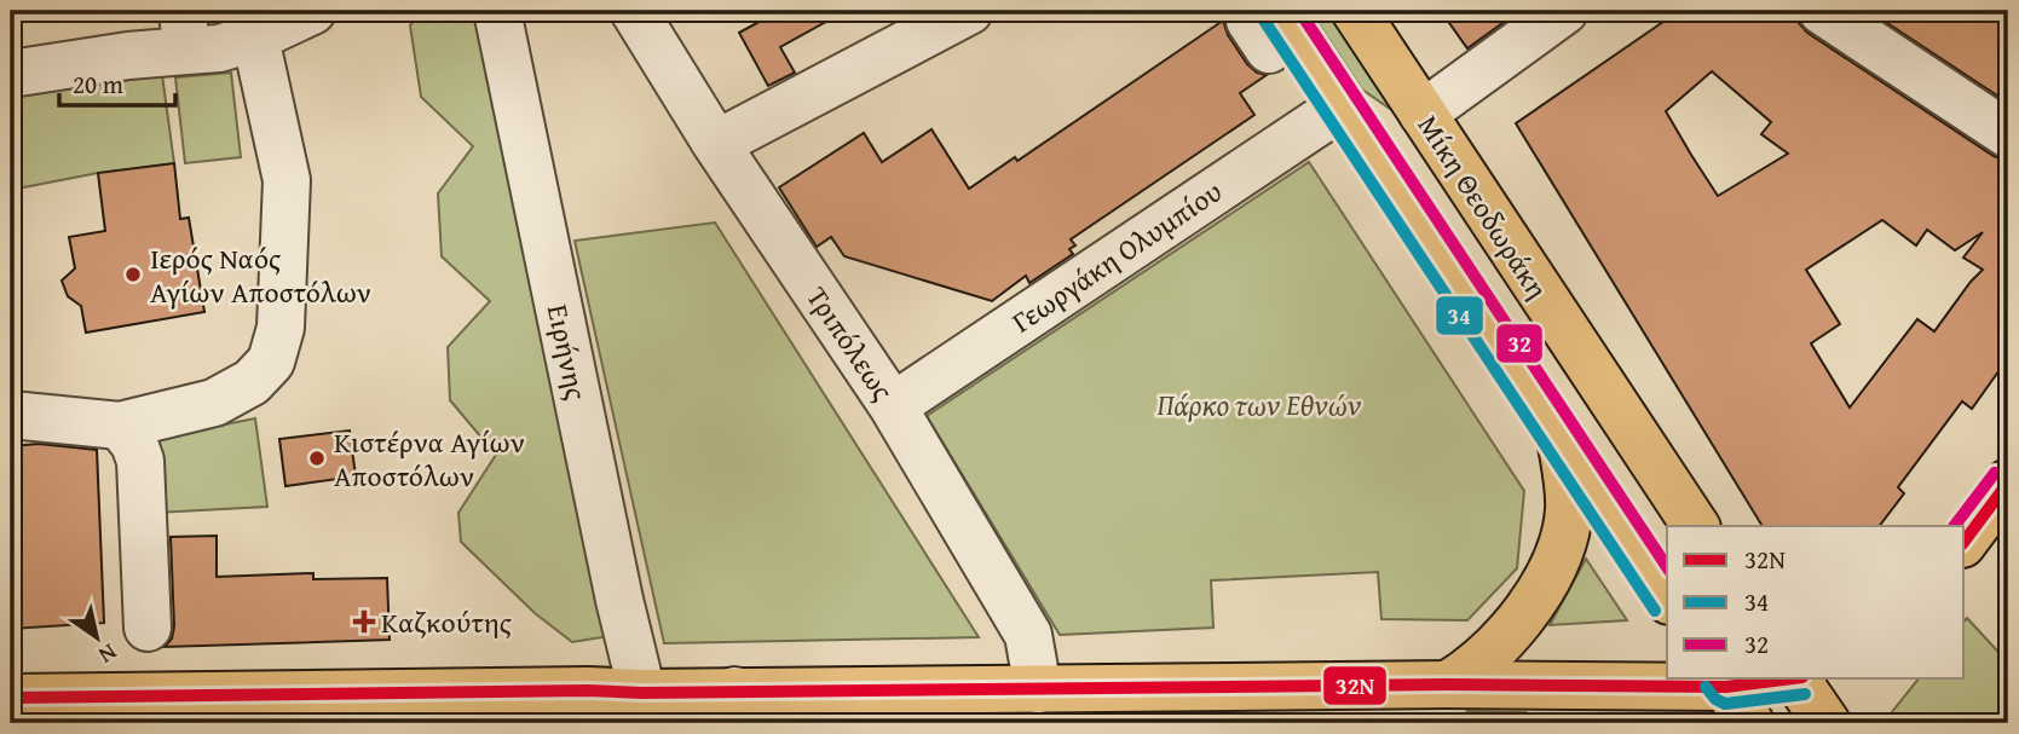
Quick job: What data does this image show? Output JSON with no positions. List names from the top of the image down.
{
  "streets": {
    "main road": ["Μίκη Θεοδωράκη"],
    "street": ["Γεωργάκη Ολυμπίου", "Τριπόλεως", "Ειρήνης"]
  },
  "crossings": [
    ["Μίκη Θεοδωράκη", "Γεωργάκη Ολυμπίου"],
    ["Γεωργάκη Ολυμπίου", "Τριπόλεως"]
  ],
  "parks": ["Πάρκο των Εθνών"],
  "places": {
    "other": ["Ιερός Ναός Αγίων Αποστόλων", "Κιστέρνα Αγίων Αποστόλων"],
    "health": ["Καζκούτης"]
  },
  "lines": ["transit line 32", "transit line 34", "transit line 32Ν"],
  "legend": ["32Ν", "34", "32"],
  "scale_bar": "20 m",
  "north": "bottom right"
}
